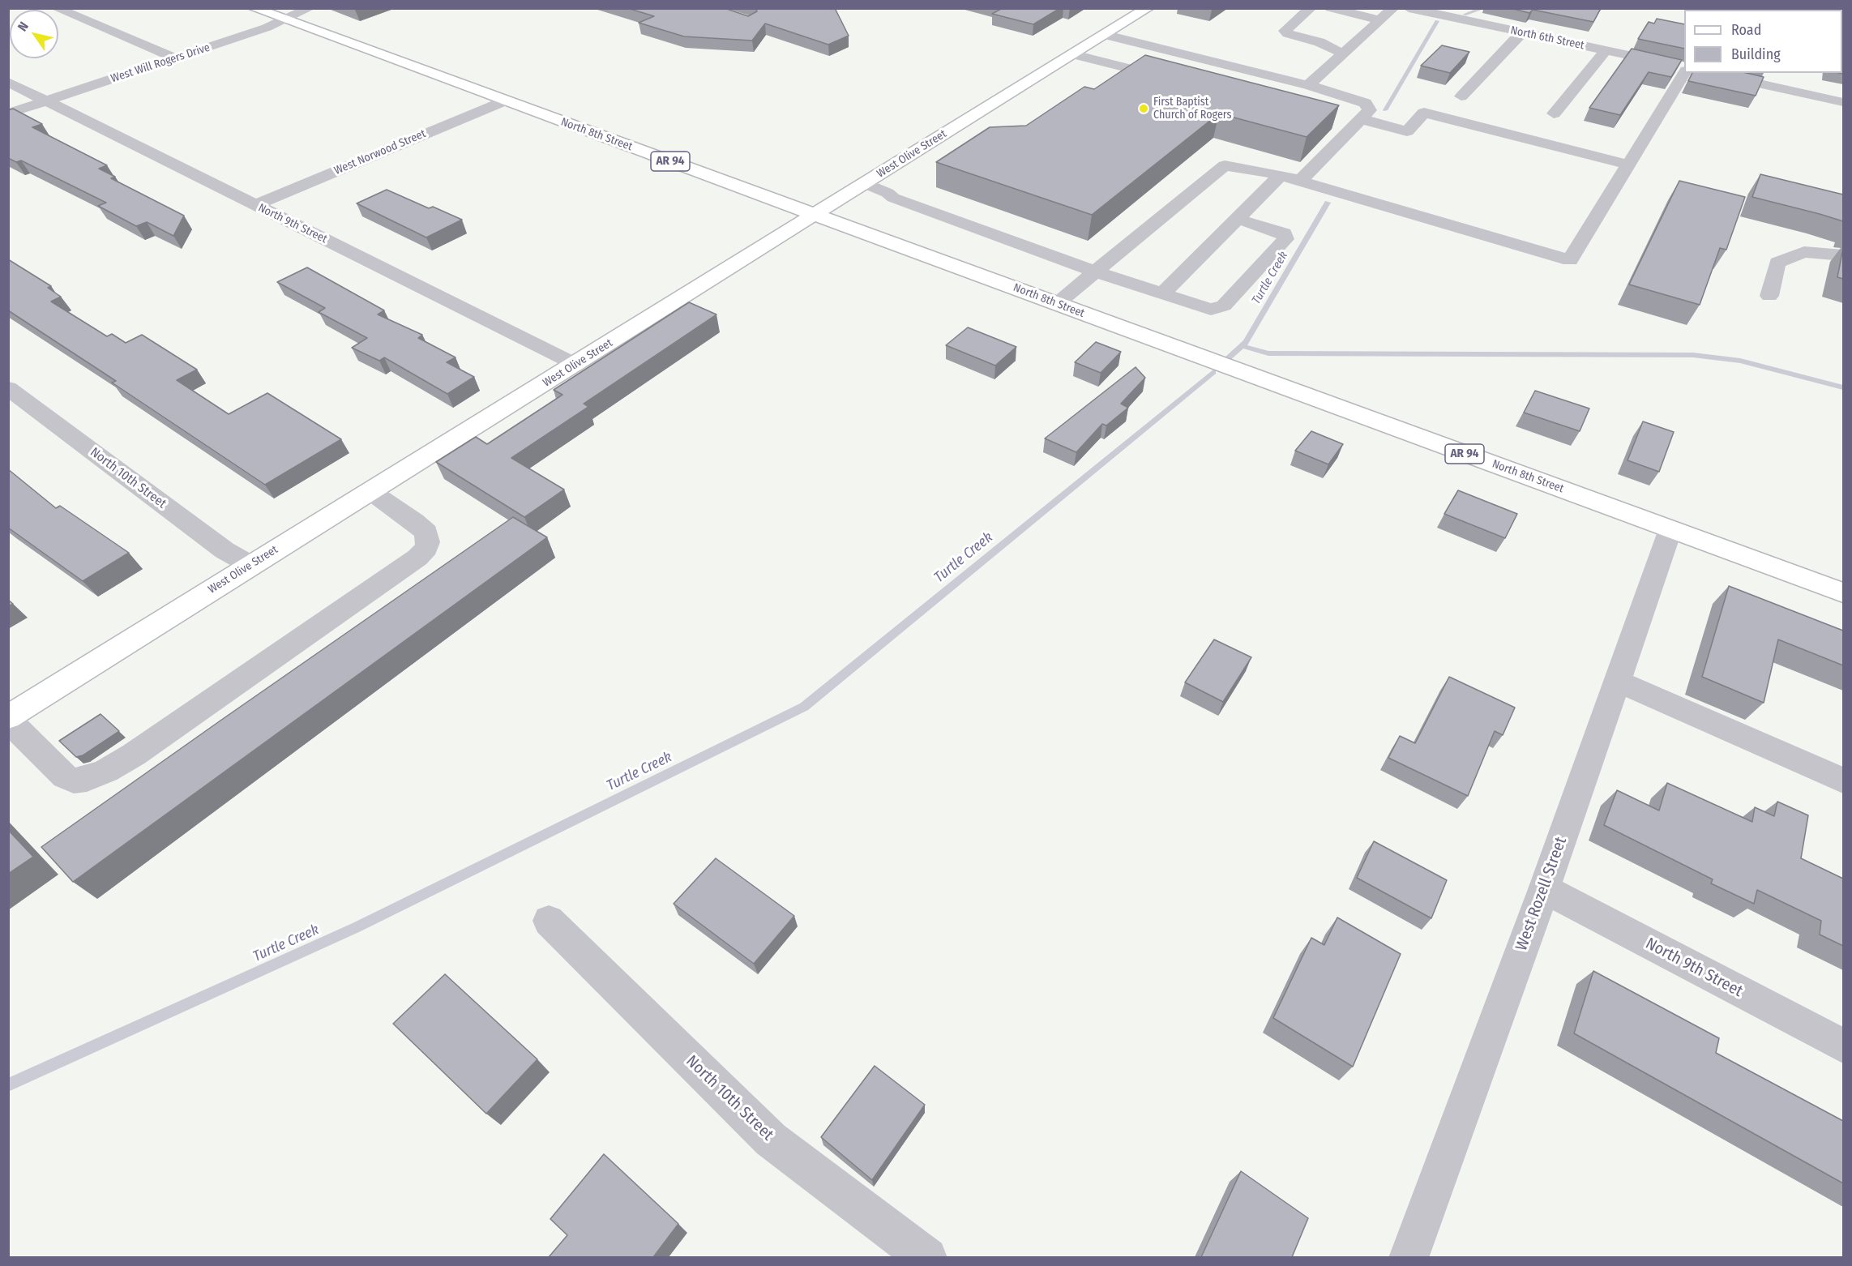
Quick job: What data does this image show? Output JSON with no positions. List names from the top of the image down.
{
  "streets": {
    "main road": ["North 8th Street", "West Olive Street", "AR 94"],
    "street": [
      "North 6th Street",
      "West Will Rogers Drive",
      "West Norwood Street",
      "North 9th Street",
      "North 10th Street",
      "West Rozell Street"
    ]
  },
  "crossings": [
    ["West Will Rogers Drive", "North 8th Street"],
    ["West Will Rogers Drive", "North 9th Street"],
    ["North 8th Street", "West Norwood Street"],
    ["North 8th Street", "West Olive Street"],
    ["North 8th Street", "West Rozell Street"],
    ["West Norwood Street", "North 9th Street"],
    ["West Olive Street", "North 9th Street"],
    ["West Olive Street", "North 10th Street"],
    ["North 9th Street", "West Rozell Street"]
  ],
  "water": ["Turtle Creek"],
  "places": ["First Baptist Church of Rogers"],
  "legend": ["Road", "Building"],
  "north": "top left"
}
